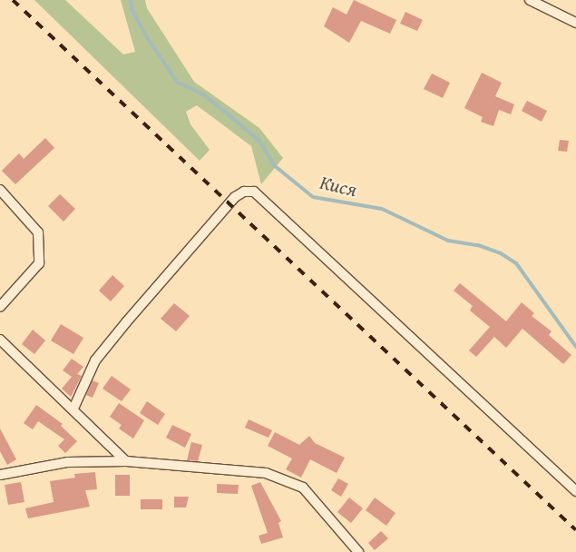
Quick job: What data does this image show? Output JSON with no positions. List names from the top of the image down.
{
  "water": ["Кися"]
}
